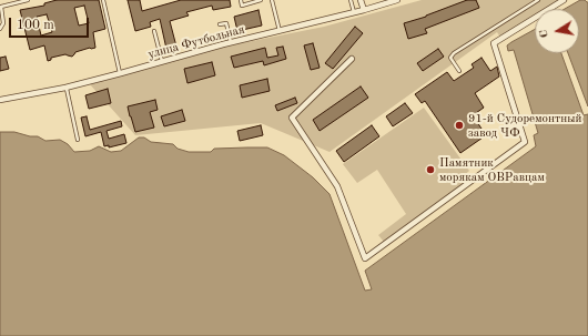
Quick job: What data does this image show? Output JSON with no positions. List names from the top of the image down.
{
  "streets": {
    "street": ["улица Футбольная"]
  },
  "places": ["91-й Судоремонтный завод ЧФ", "Памятник морякам ОВРавцам"],
  "scale_bar": "100 m",
  "north": "left"
}
